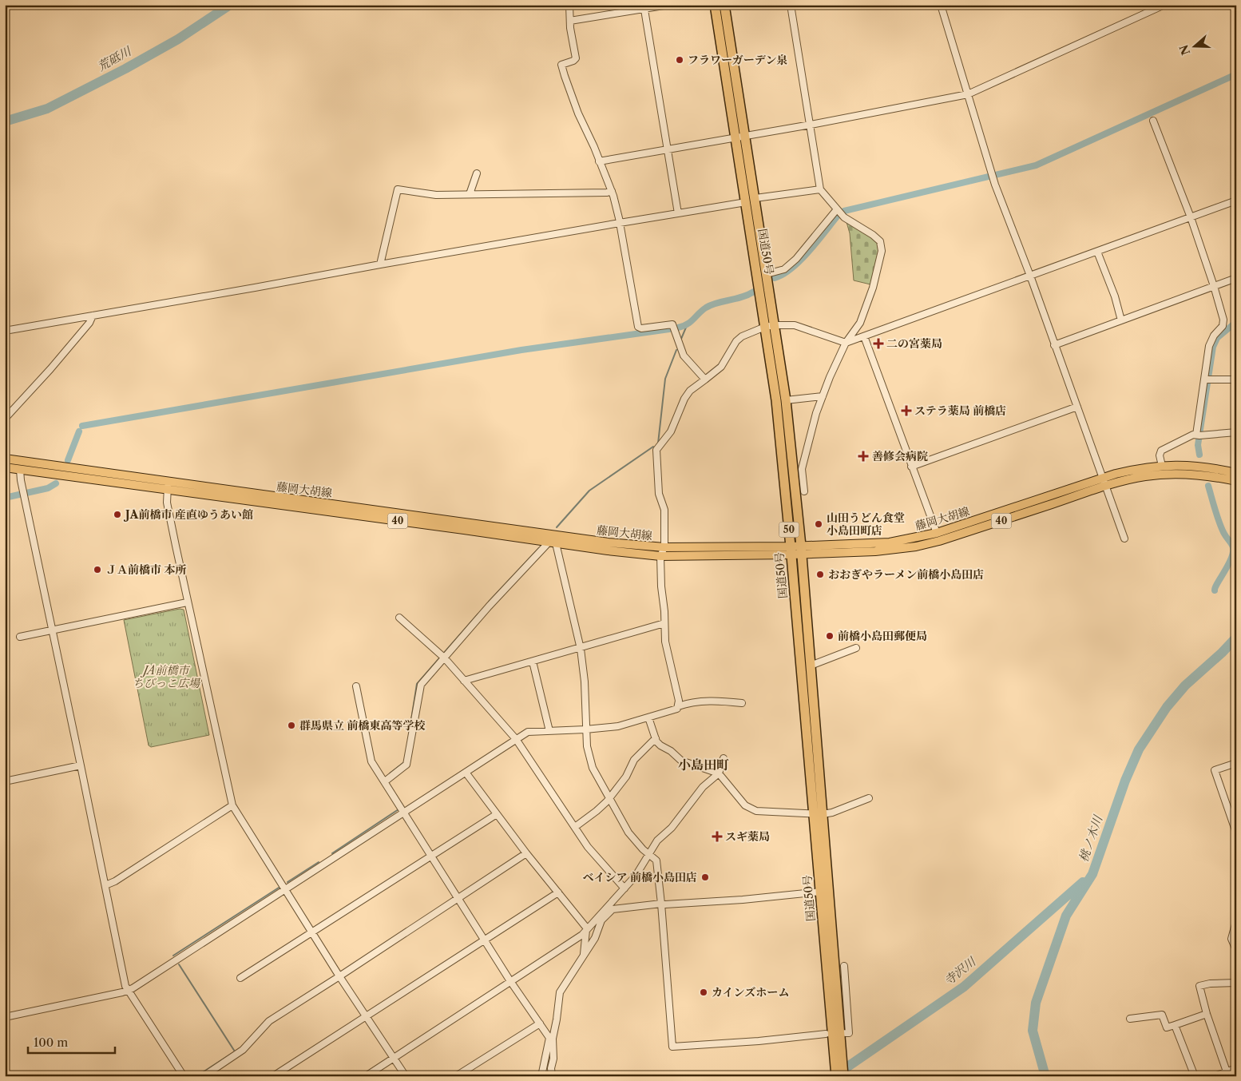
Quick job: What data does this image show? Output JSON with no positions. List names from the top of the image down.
{
  "streets": {
    "highway": ["国道50号", "50"],
    "main road": ["藤岡大胡線", "40"]
  },
  "crossings": [
    ["国道50号", "藤岡大胡線"]
  ],
  "districts": ["小島田町"],
  "water": ["荒砥川", "桃ノ木川", "寺沢川"],
  "parks": ["JA前橋市 ちびっこ広場"],
  "places": {
    "other": [
      "フラワーガーデン泉",
      "JA前橋市 産直ゆうあい館",
      "山田うどん食堂 小島田町店",
      "ＪＡ前橋市 本所",
      "おおぎやラーメン前橋小島田店",
      "前橋小島田郵便局",
      "群馬県立 前橋東高等学校",
      "ベイシア 前橋小島田店",
      "カインズホーム"
    ],
    "health": [
      "二の宮薬局",
      "ステラ薬局 前橋店",
      "善修会病院",
      "スギ薬局"
    ]
  },
  "scale_bar": "100 m",
  "north": "left"
}
